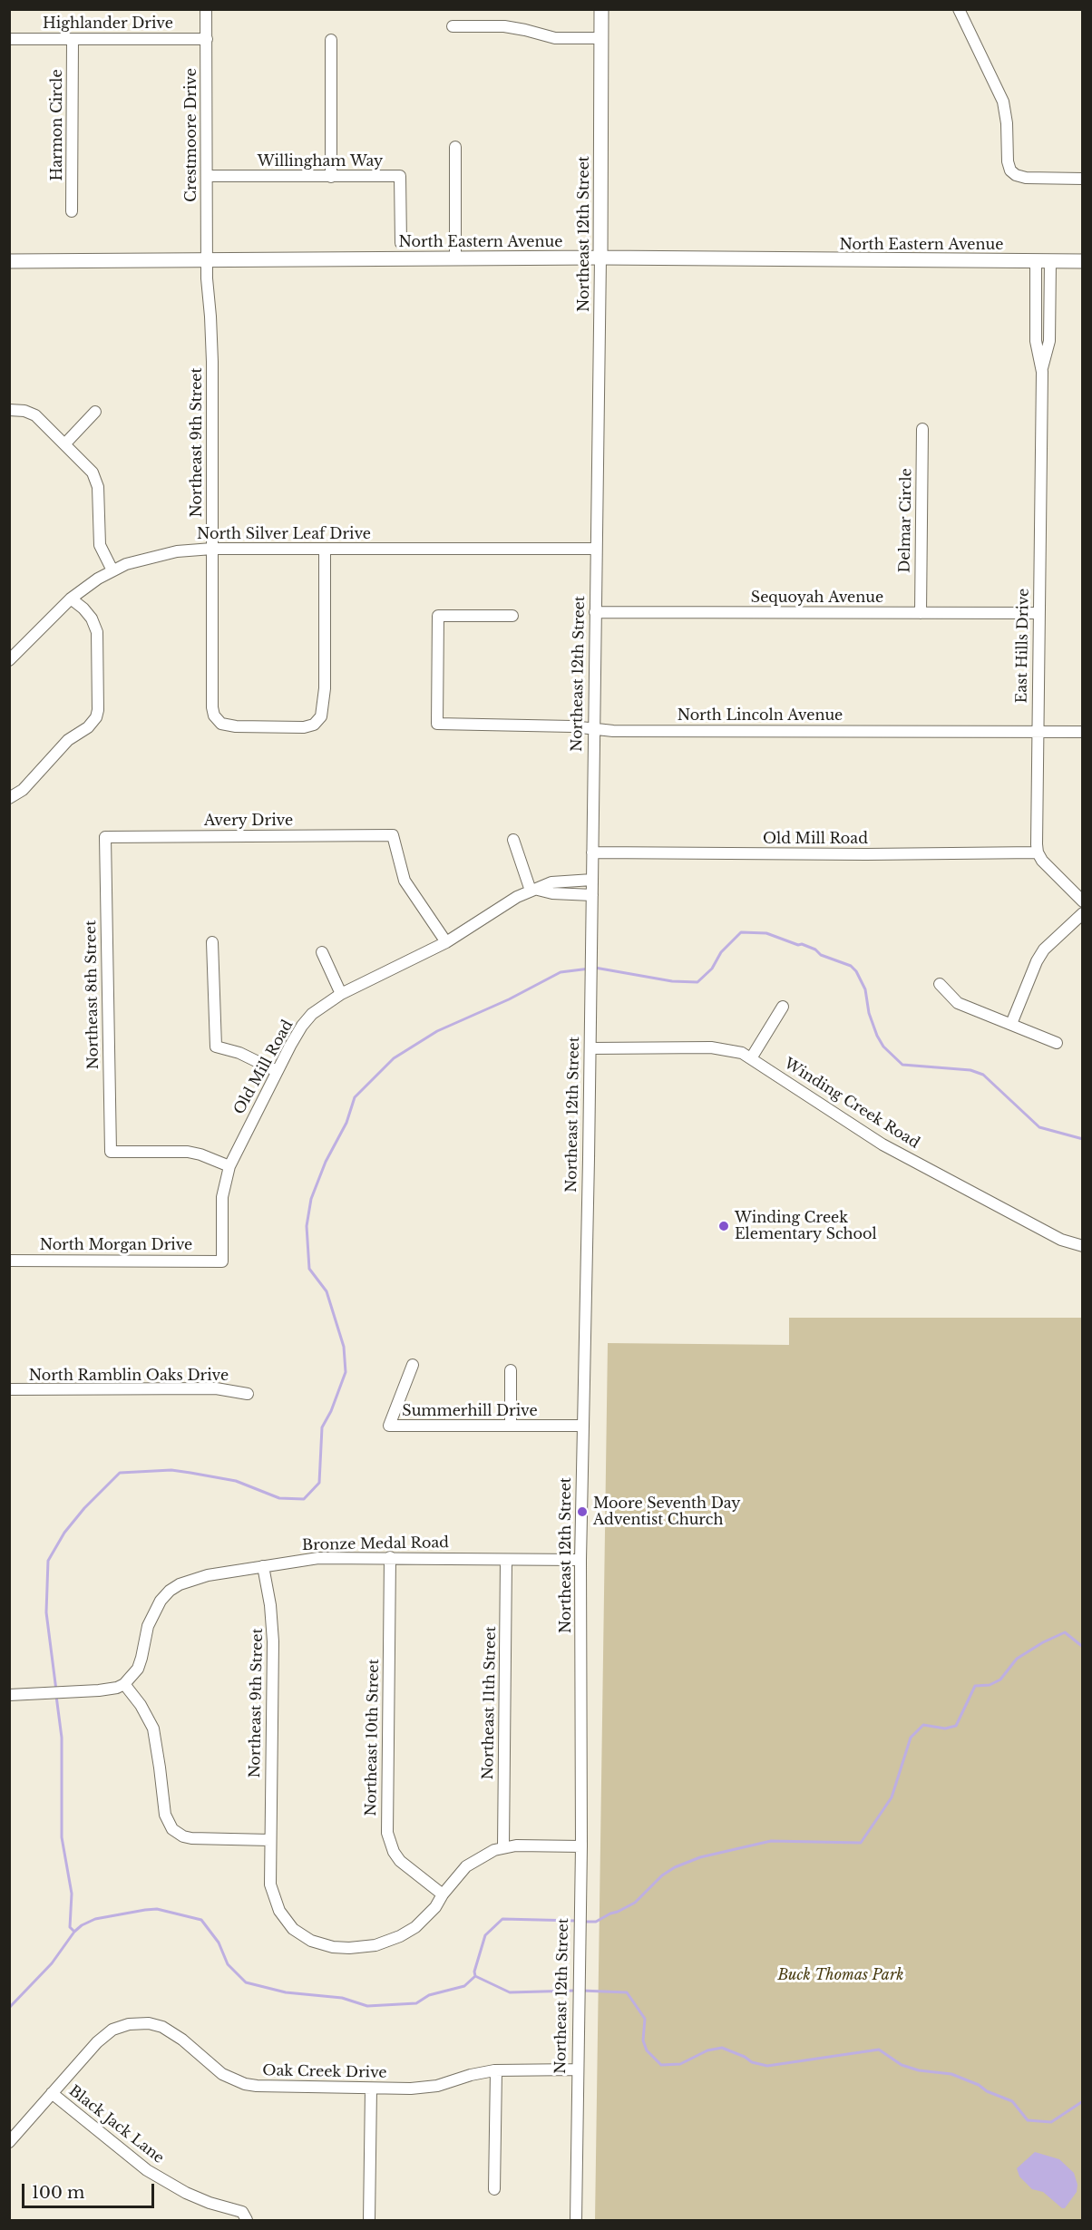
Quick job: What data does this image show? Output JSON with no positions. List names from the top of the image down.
{
  "streets": {
    "main road": ["Northeast 12th Street", "North Eastern Avenue"],
    "street": [
      "Highlander Drive",
      "Harmon Circle",
      "Crestmoore Drive",
      "Willingham Way",
      "Northeast 9th Street",
      "Delmar Circle",
      "North Silver Leaf Drive",
      "Sequoyah Avenue",
      "East Hills Drive",
      "North Lincoln Avenue",
      "Avery Drive",
      "Old Mill Road",
      "Northeast 8th Street",
      "Winding Creek Road",
      "North Morgan Drive",
      "North Ramblin Oaks Drive",
      "Summerhill Drive",
      "Bronze Medal Road",
      "Northeast 11th Street",
      "Northeast 10th Street",
      "Oak Creek Drive",
      "Black Jack Lane"
    ]
  },
  "crossings": [
    ["Highlander Drive", "Harmon Circle"],
    ["Highlander Drive", "Crestmoore Drive"],
    ["Crestmoore Drive", "Willingham Way"],
    ["Crestmoore Drive", "North Eastern Avenue"],
    ["Crestmoore Drive", "Northeast 9th Street"],
    ["Northeast 12th Street", "North Eastern Avenue"],
    ["Northeast 12th Street", "North Silver Leaf Drive"],
    ["Northeast 12th Street", "Sequoyah Avenue"],
    ["Northeast 12th Street", "North Lincoln Avenue"],
    ["Northeast 12th Street", "Old Mill Road"],
    ["Northeast 12th Street", "Winding Creek Road"],
    ["Northeast 12th Street", "Summerhill Drive"],
    ["Northeast 12th Street", "Bronze Medal Road"],
    ["Northeast 12th Street", "Oak Creek Drive"],
    ["North Eastern Avenue", "Northeast 9th Street"],
    ["North Eastern Avenue", "East Hills Drive"],
    ["Northeast 9th Street", "North Silver Leaf Drive"],
    ["Northeast 9th Street", "Bronze Medal Road"],
    ["Northeast 9th Street", "Northeast 11th Street"],
    ["Northeast 9th Street", "Northeast 10th Street"],
    ["Delmar Circle", "Sequoyah Avenue"],
    ["Sequoyah Avenue", "East Hills Drive"],
    ["East Hills Drive", "North Lincoln Avenue"],
    ["East Hills Drive", "Old Mill Road"],
    ["Avery Drive", "Old Mill Road"],
    ["Avery Drive", "Northeast 8th Street"],
    ["Old Mill Road", "Northeast 8th Street"],
    ["Old Mill Road", "North Morgan Drive"],
    ["Bronze Medal Road", "Northeast 11th Street"],
    ["Bronze Medal Road", "Northeast 10th Street"],
    ["Oak Creek Drive", "Black Jack Lane"]
  ],
  "parks": ["Buck Thomas Park"],
  "places": ["Winding Creek Elementary School", "Moore Seventh Day Adventist Church"],
  "scale_bar": "100 m"
}
